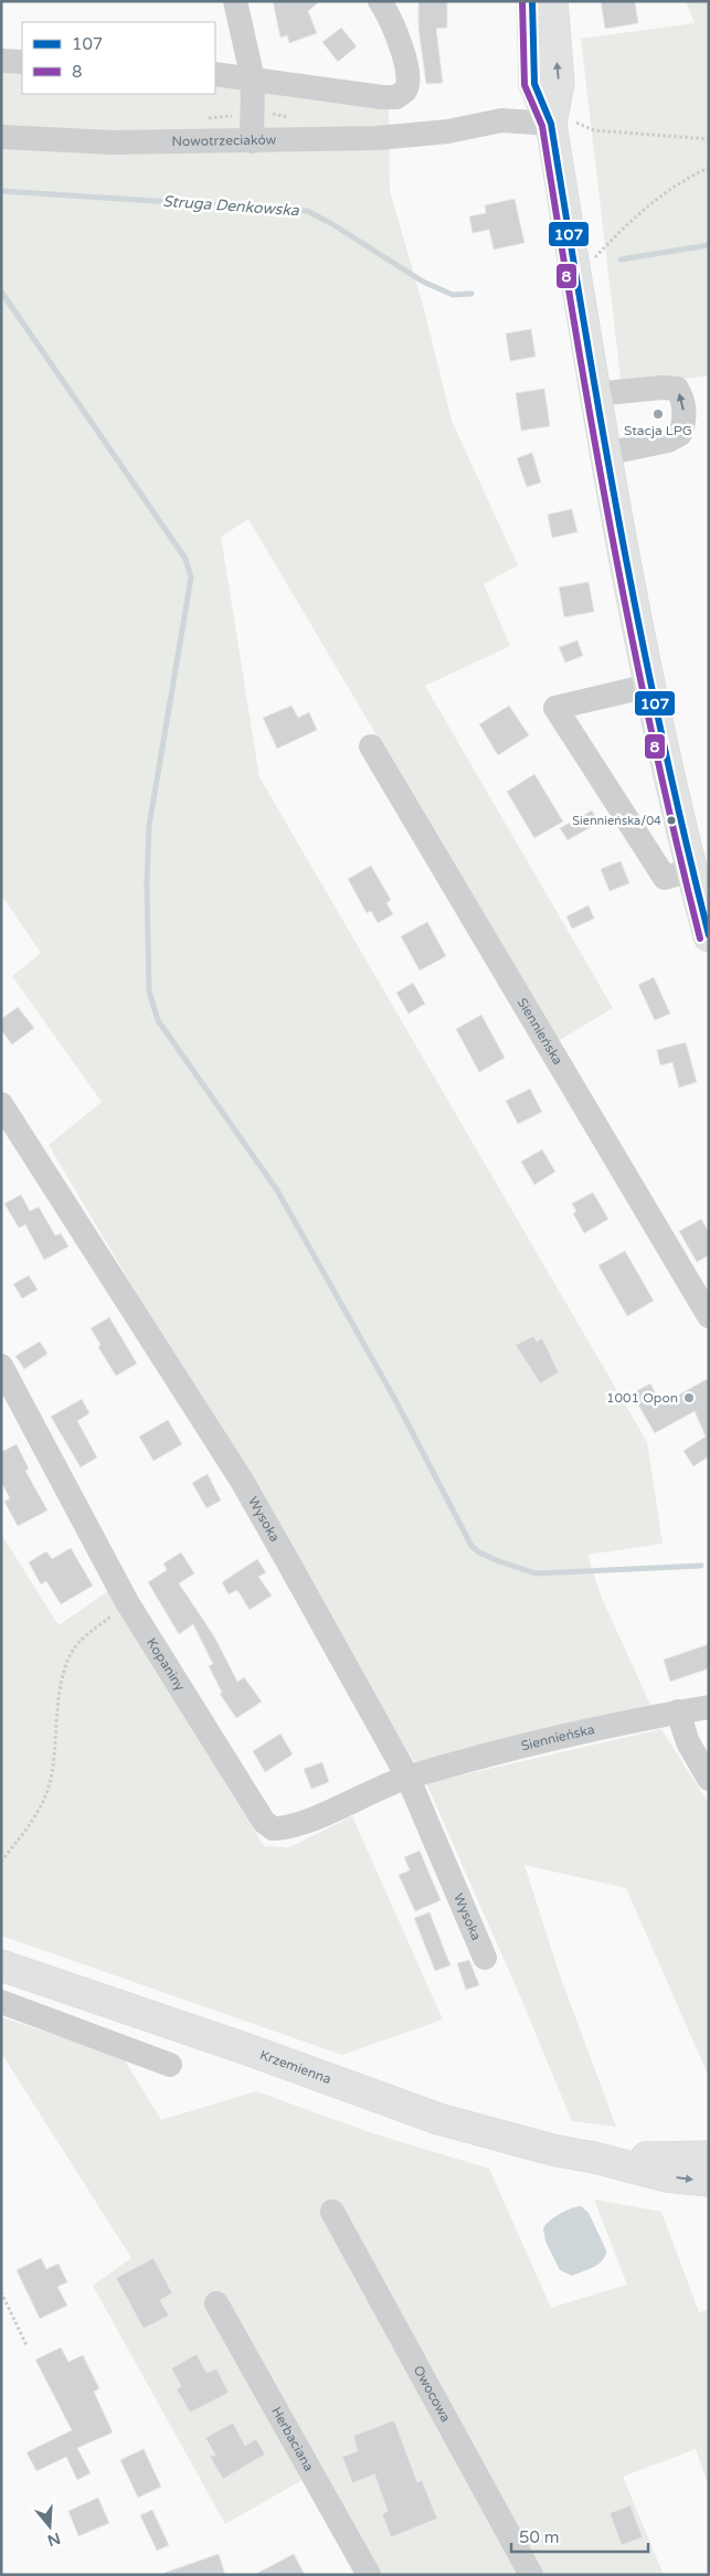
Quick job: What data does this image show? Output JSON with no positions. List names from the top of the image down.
{
  "streets": {
    "main road": ["Krzemienna"],
    "street": [
      "Nowotrzeciaków",
      "Siennieńska",
      "Wysoka",
      "Kopaniny",
      "Owocowa",
      "Herbaciana"
    ]
  },
  "crossings": [
    ["Siennieńska", "Wysoka"],
    ["Siennieńska", "Kopaniny"],
    ["Wysoka", "Kopaniny"]
  ],
  "water": ["Struga Denkowska"],
  "places": ["Stacja LPG", "Siennieńska/04", "1001 Opon"],
  "lines": ["transit line 107", "transit line 8"],
  "legend": ["107", "8"],
  "scale_bar": "50 m",
  "north": "bottom"
}
